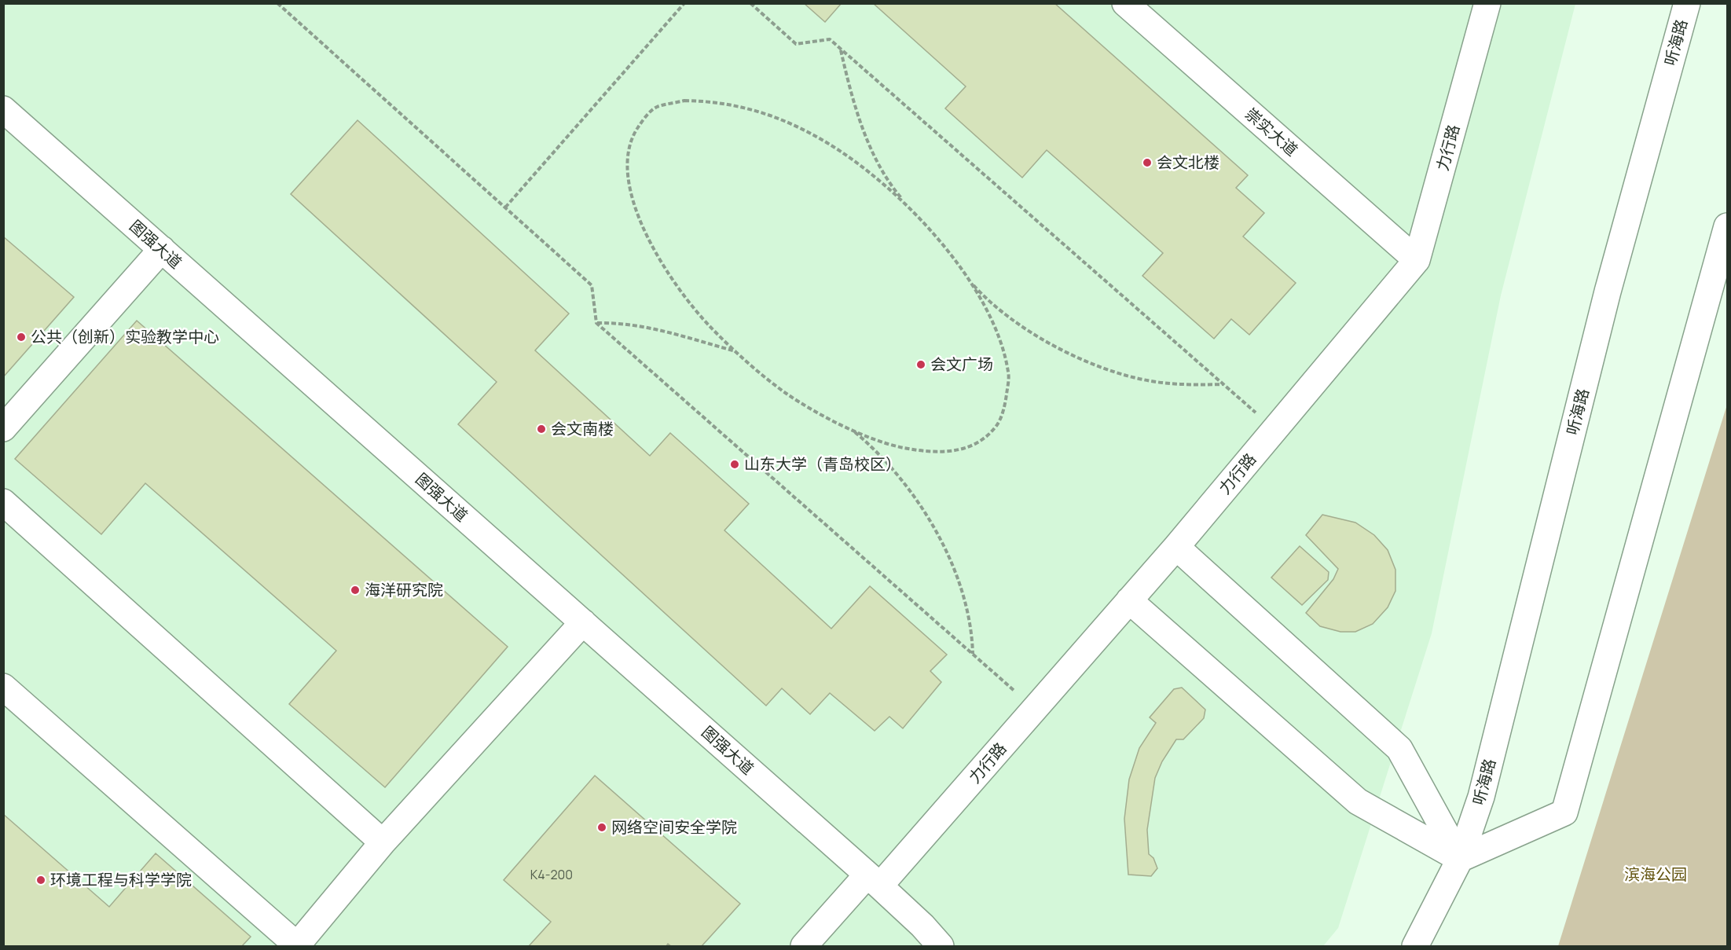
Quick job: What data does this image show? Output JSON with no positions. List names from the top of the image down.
{
  "streets": {
    "main road": [
      "听海路",
      "崇实大道",
      "力行路",
      "图强大道"
    ]
  },
  "crossings": [
    ["崇实大道", "力行路"],
    ["力行路", "图强大道"]
  ],
  "parks": ["滨海公园"],
  "places": [
    "会文北楼",
    "公共（创新）实验教学中心",
    "会文广场",
    "会文南楼",
    "山东大学（青岛校区）",
    "海洋研究院",
    "网络空间安全学院",
    "环境工程与科学学院"
  ],
  "house_numbers": ["K4-200"]
}
